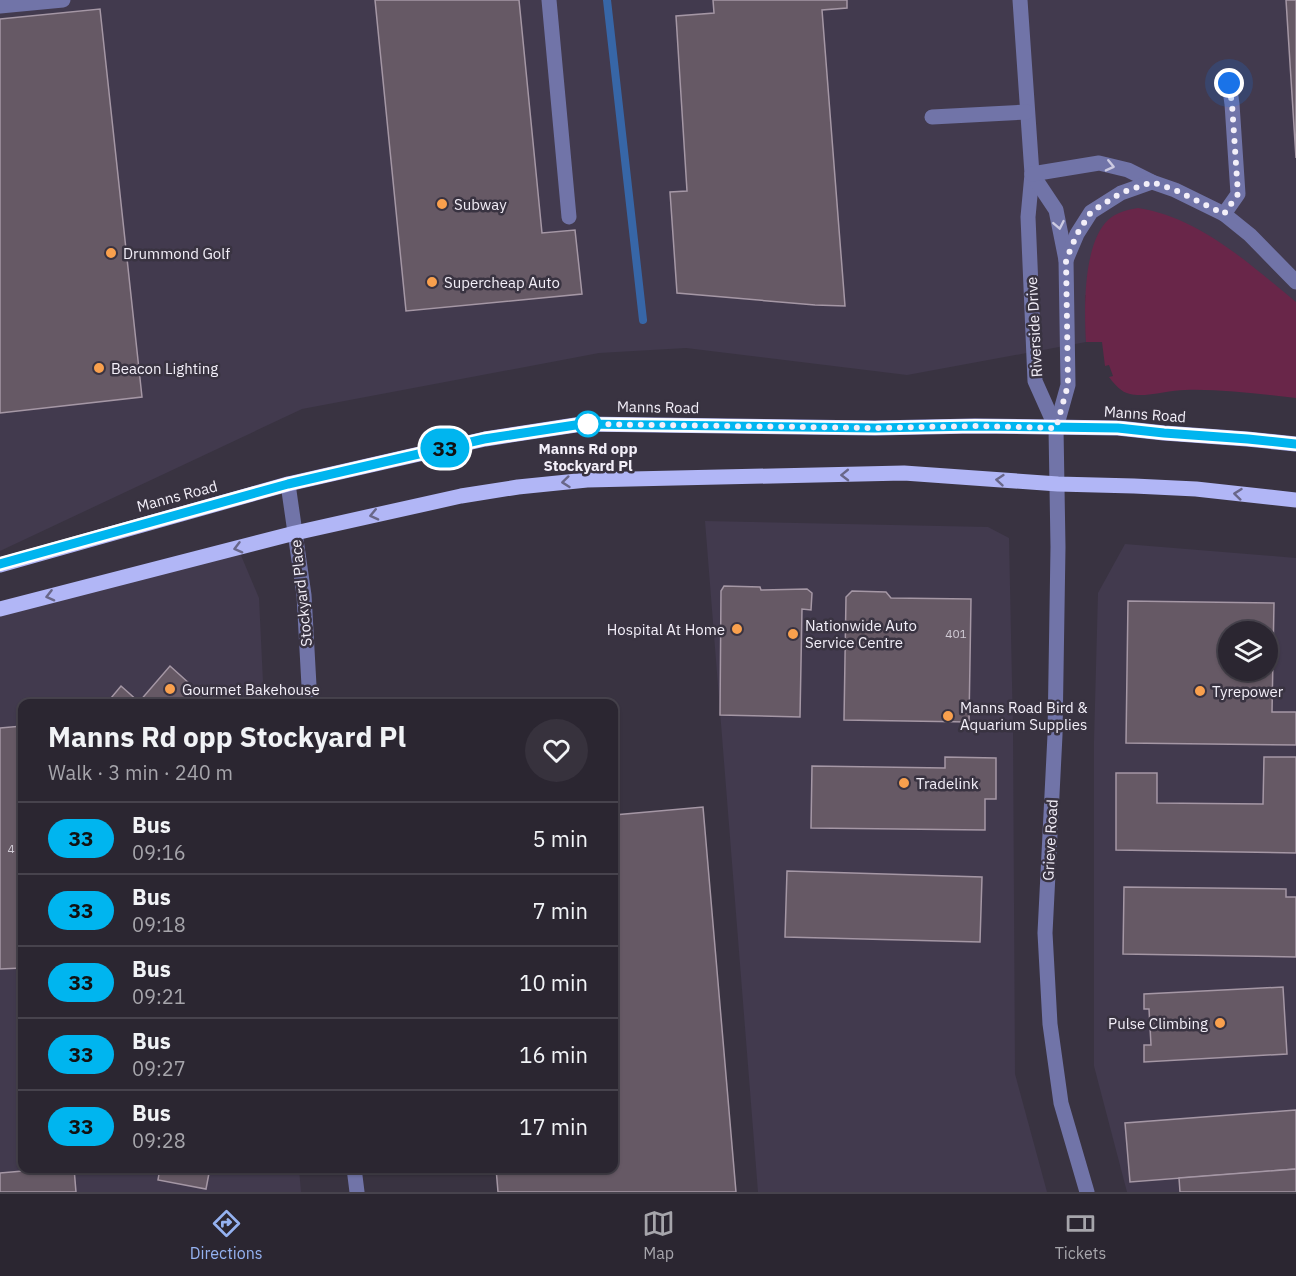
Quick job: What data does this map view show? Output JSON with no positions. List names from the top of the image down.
{
  "streets": {
    "main road": ["Manns Road"],
    "street": ["Riverside Drive", "Stockyard Place", "Grieve Road"]
  },
  "crossings": [
    ["Riverside Drive", "Manns Road"],
    ["Riverside Drive", "Grieve Road"],
    ["Manns Road", "Stockyard Place"],
    ["Manns Road", "Grieve Road"]
  ],
  "places": [
    "Subway",
    "Drummond Golf",
    "Supercheap Auto",
    "Beacon Lighting",
    "Manns Rd opp Stockyard Pl",
    "Hospital At Home",
    "Nationwide Auto Service Centre",
    "Gourmet Bakehouse",
    "Tyrepower",
    "Manns Road Bird & Aquarium Supplies",
    "Tradelink",
    "Pulse Climbing"
  ],
  "lines": ["bus line 33"],
  "house_numbers": ["401", "4"],
  "page": {
    "on_map": "33",
    "heading": ["Manns Rd opp Stockyard Pl", "Walk · 3 min · 240 m"],
    "list": [
      {
        "mark": "33",
        "name": "Bus",
        "note": "09:16",
        "value": "5 min"
      },
      {
        "mark": "33",
        "name": "Bus",
        "note": "09:18",
        "value": "7 min"
      },
      {
        "mark": "33",
        "name": "Bus",
        "note": "09:21",
        "value": "10 min"
      },
      {
        "mark": "33",
        "name": "Bus",
        "note": "09:27",
        "value": "16 min"
      },
      {
        "mark": "33",
        "name": "Bus",
        "note": "09:28",
        "value": "17 min"
      }
    ],
    "tabs": ["Directions", "Map", "Tickets"]
  }
}
